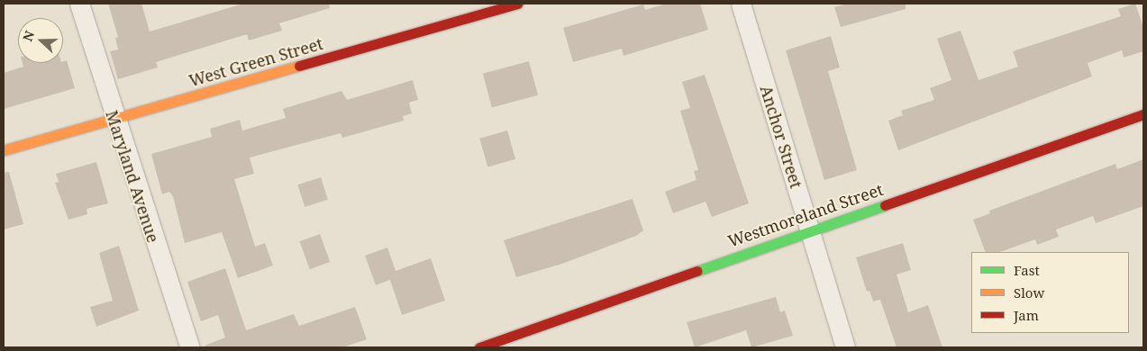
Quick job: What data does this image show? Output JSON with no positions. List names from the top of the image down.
{
  "streets": {
    "street": [
      "West Green Street",
      "Anchor Street",
      "Maryland Avenue",
      "Westmoreland Street"
    ]
  },
  "crossings": [
    ["West Green Street", "Maryland Avenue"],
    ["Anchor Street", "Westmoreland Street"]
  ],
  "legend": ["Fast", "Slow", "Jam"],
  "north": "left"
}
